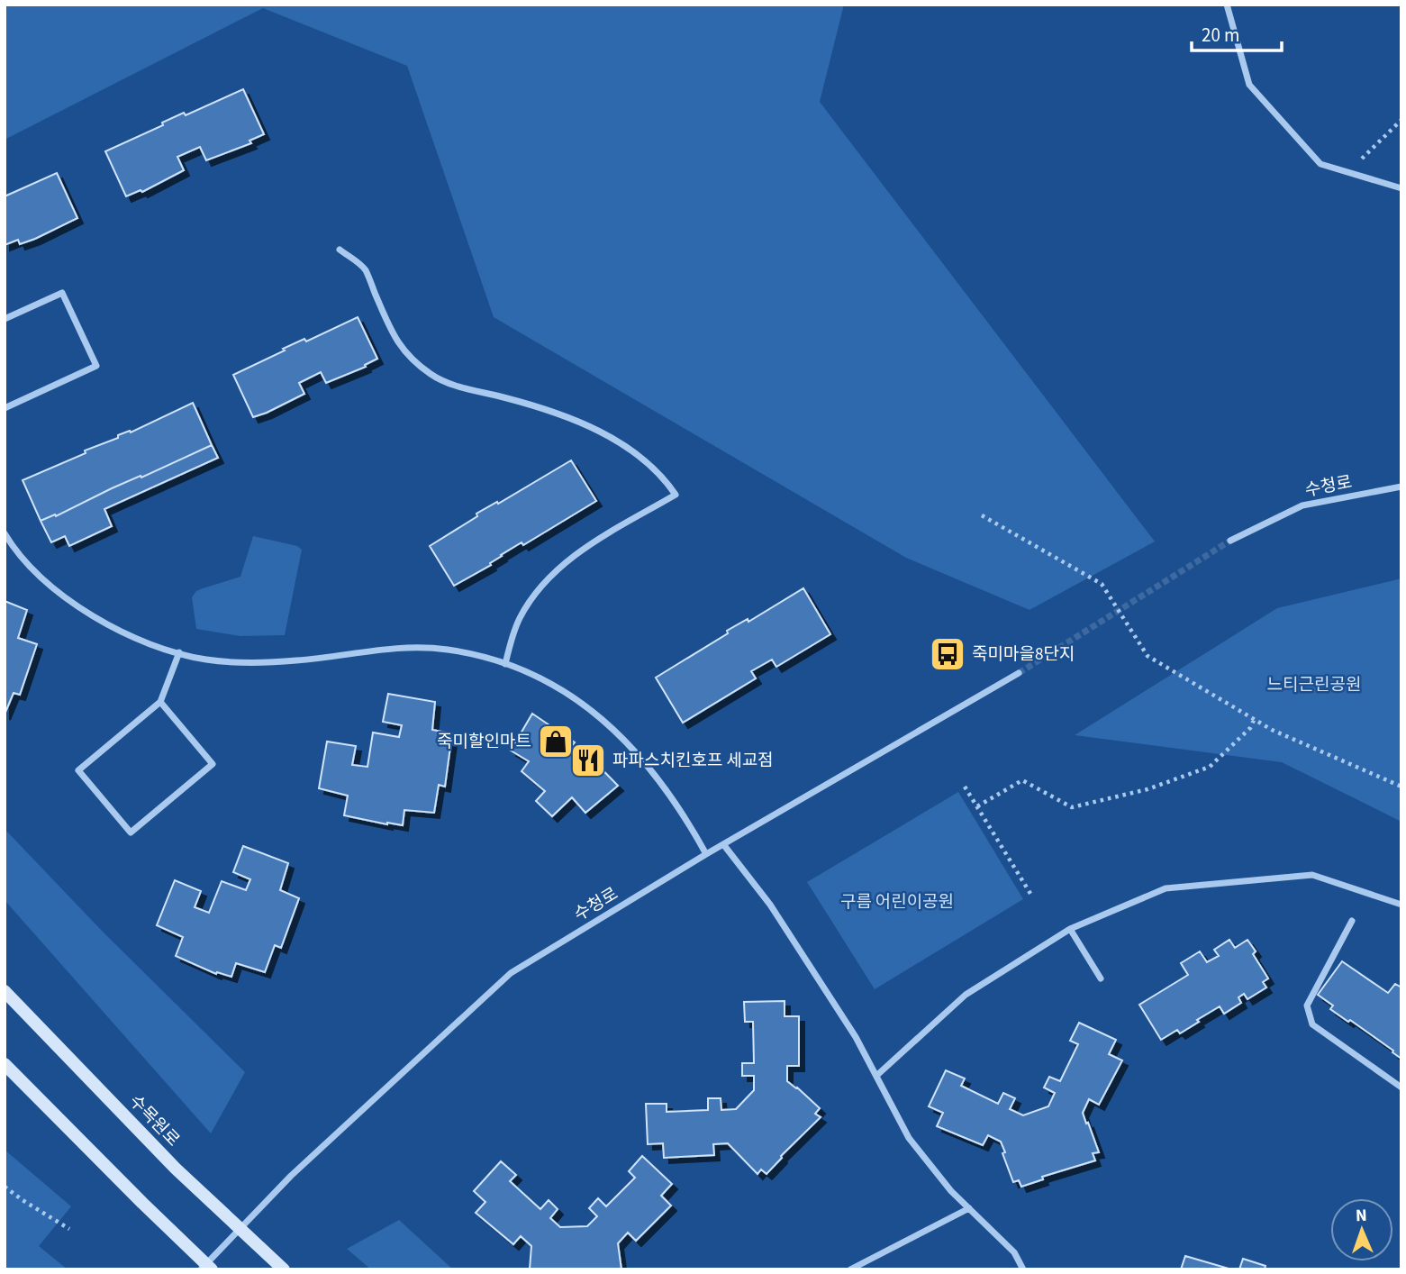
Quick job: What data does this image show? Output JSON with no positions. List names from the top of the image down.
{
  "streets": {
    "street": ["수청로", "수목원로"]
  },
  "crossings": [
    ["수청로", "수목원로"]
  ],
  "parks": ["느티근린공원", "구름 어린이공원"],
  "places": {
    "bus stop": ["죽미마을8단지"],
    "shop": ["죽미할인마트"],
    "restaurant": ["파파스치킨호프 세교점"]
  },
  "scale_bar": "20 m",
  "north": "top"
}
